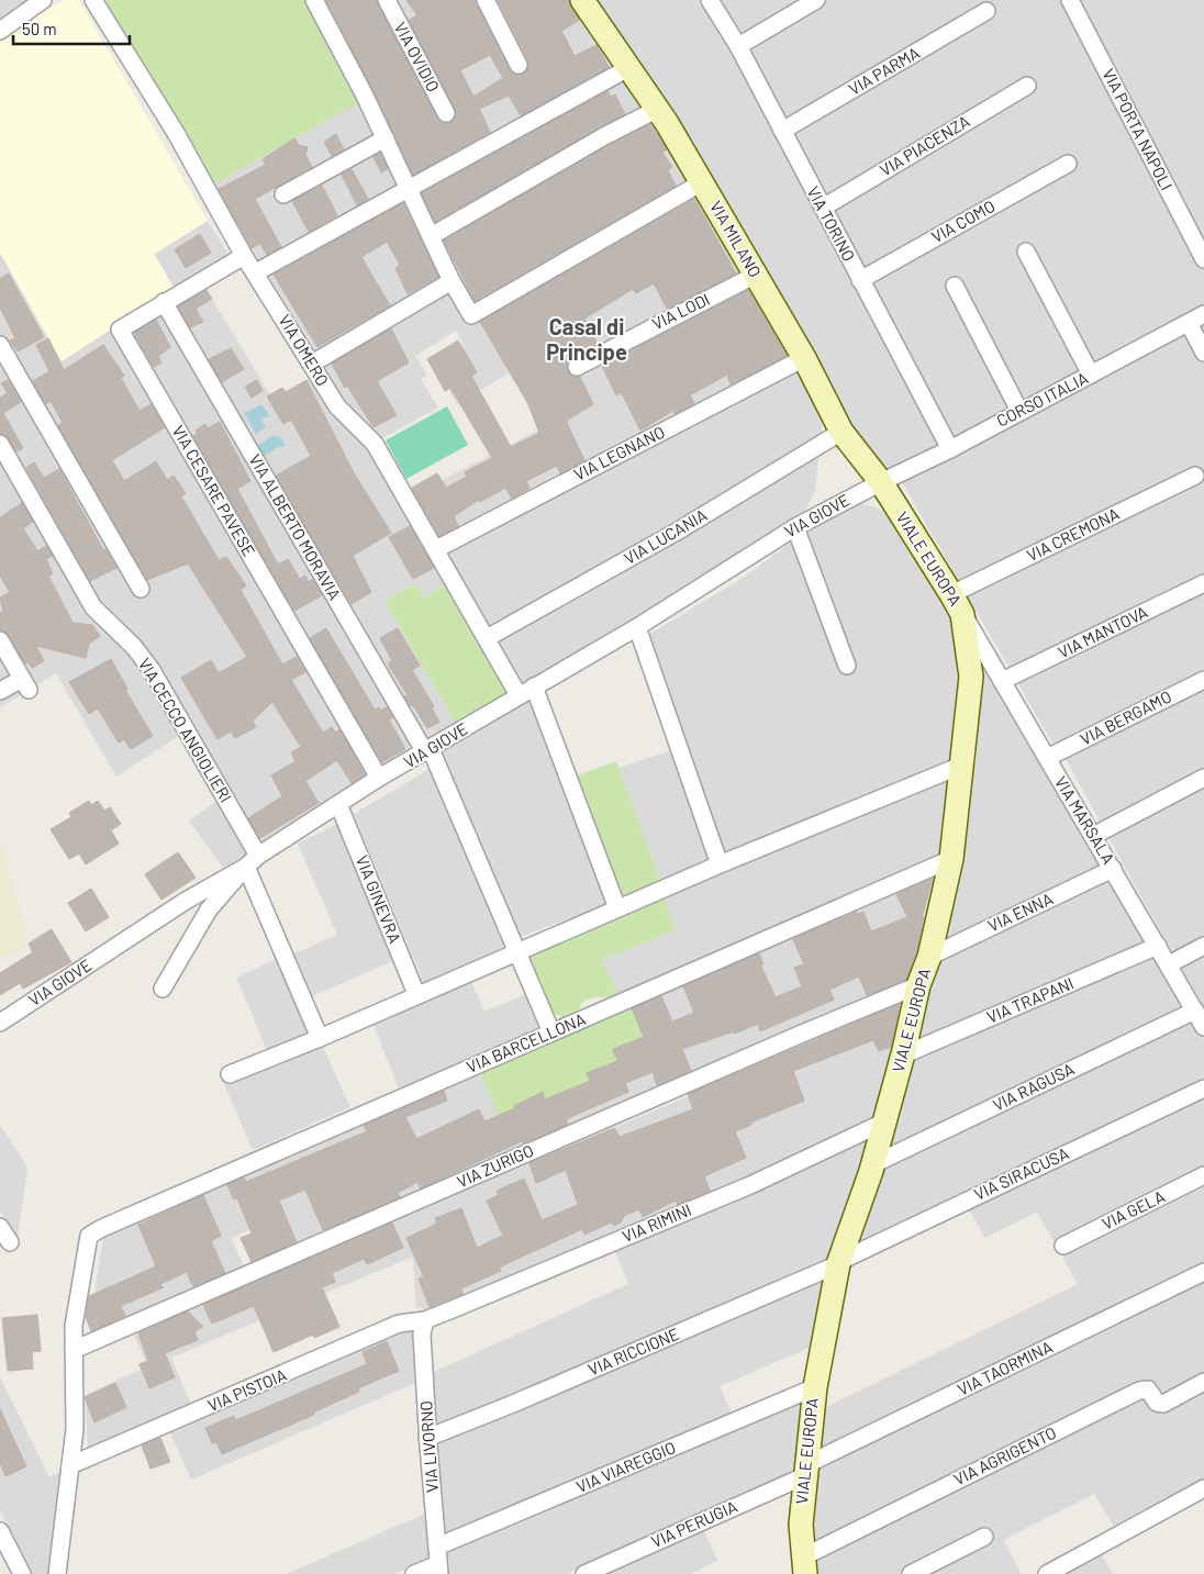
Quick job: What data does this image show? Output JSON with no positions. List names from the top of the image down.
{
  "streets": {
    "street": [
      "VIA OVIDIO",
      "VIA PARMA",
      "VIA PORTA NAPOLI",
      "VIA PIACENZA",
      "VIA COMO",
      "VIA TORINO",
      "VIA MILANO",
      "VIA LODI",
      "VIA OMERO",
      "CORSO ITALIA",
      "VIA LEGNANO",
      "VIA CESARE PAVESE",
      "VIA GIOVE",
      "VIA ALBERTO MORAVIA",
      "VIA CREMONA",
      "VIA LUCANIA",
      "VIALE EUROPA",
      "VIA MANTOVA",
      "VIA BERGAMO",
      "VIA CECCO ANGIOLIERI",
      "VIA MARSALA",
      "VIA GINEVRA",
      "VIA ENNA",
      "VIA TRAPANI",
      "VIA BARCELLONA",
      "VIA RAGUSA",
      "VIA ZURIGO",
      "VIA SIRACUSA",
      "VIA GELA",
      "VIA RIMINI",
      "VIA RICCIONE",
      "VIA TAORMINA",
      "VIA PISTOIA",
      "VIA LIVORNO",
      "VIA AGRIGENTO",
      "VIA VIAREGGIO",
      "VIA PERUGIA"
    ]
  },
  "crossings": [
    ["VIA PARMA", "VIA TORINO"],
    ["VIA PIACENZA", "VIA TORINO"],
    ["VIA COMO", "VIA TORINO"],
    ["VIA TORINO", "CORSO ITALIA"],
    ["VIA MILANO", "VIA LODI"],
    ["VIA MILANO", "CORSO ITALIA"],
    ["VIA MILANO", "VIA LEGNANO"],
    ["VIA MILANO", "VIA GIOVE"],
    ["VIA MILANO", "VIA LUCANIA"],
    ["VIA MILANO", "VIALE EUROPA"],
    ["VIA OMERO", "VIA LEGNANO"],
    ["VIA OMERO", "VIA CESARE PAVESE"],
    ["VIA OMERO", "VIA GIOVE"],
    ["VIA OMERO", "VIA LUCANIA"],
    ["CORSO ITALIA", "VIA GIOVE"],
    ["CORSO ITALIA", "VIALE EUROPA"],
    ["VIA CESARE PAVESE", "VIA GIOVE"],
    ["VIA CESARE PAVESE", "VIA ALBERTO MORAVIA"],
    ["VIA GIOVE", "VIA ALBERTO MORAVIA"],
    ["VIA GIOVE", "VIALE EUROPA"],
    ["VIA GIOVE", "VIA CECCO ANGIOLIERI"],
    ["VIA GIOVE", "VIA GINEVRA"],
    ["VIA ALBERTO MORAVIA", "VIA BARCELLONA"],
    ["VIA CREMONA", "VIALE EUROPA"],
    ["VIA CREMONA", "VIA MARSALA"],
    ["VIALE EUROPA", "VIA MARSALA"],
    ["VIALE EUROPA", "VIA ENNA"],
    ["VIALE EUROPA", "VIA TRAPANI"],
    ["VIALE EUROPA", "VIA BARCELLONA"],
    ["VIALE EUROPA", "VIA RAGUSA"],
    ["VIALE EUROPA", "VIA ZURIGO"],
    ["VIALE EUROPA", "VIA SIRACUSA"],
    ["VIALE EUROPA", "VIA RIMINI"],
    ["VIALE EUROPA", "VIA RICCIONE"],
    ["VIALE EUROPA", "VIA TAORMINA"],
    ["VIALE EUROPA", "VIA AGRIGENTO"],
    ["VIALE EUROPA", "VIA VIAREGGIO"],
    ["VIALE EUROPA", "VIA PERUGIA"],
    ["VIA MANTOVA", "VIA MARSALA"],
    ["VIA BERGAMO", "VIA MARSALA"],
    ["VIA MARSALA", "VIA ENNA"],
    ["VIA MARSALA", "VIA TRAPANI"],
    ["VIA MARSALA", "VIA RAGUSA"],
    ["VIA BARCELLONA", "VIA ZURIGO"],
    ["VIA SIRACUSA", "VIA RICCIONE"],
    ["VIA RIMINI", "VIA PISTOIA"],
    ["VIA RIMINI", "VIA LIVORNO"],
    ["VIA RICCIONE", "VIA LIVORNO"],
    ["VIA TAORMINA", "VIA PERUGIA"],
    ["VIA PISTOIA", "VIA LIVORNO"],
    ["VIA LIVORNO", "VIA VIAREGGIO"]
  ],
  "districts": ["Casal di Principe"],
  "scale_bar": "50 m"
}
